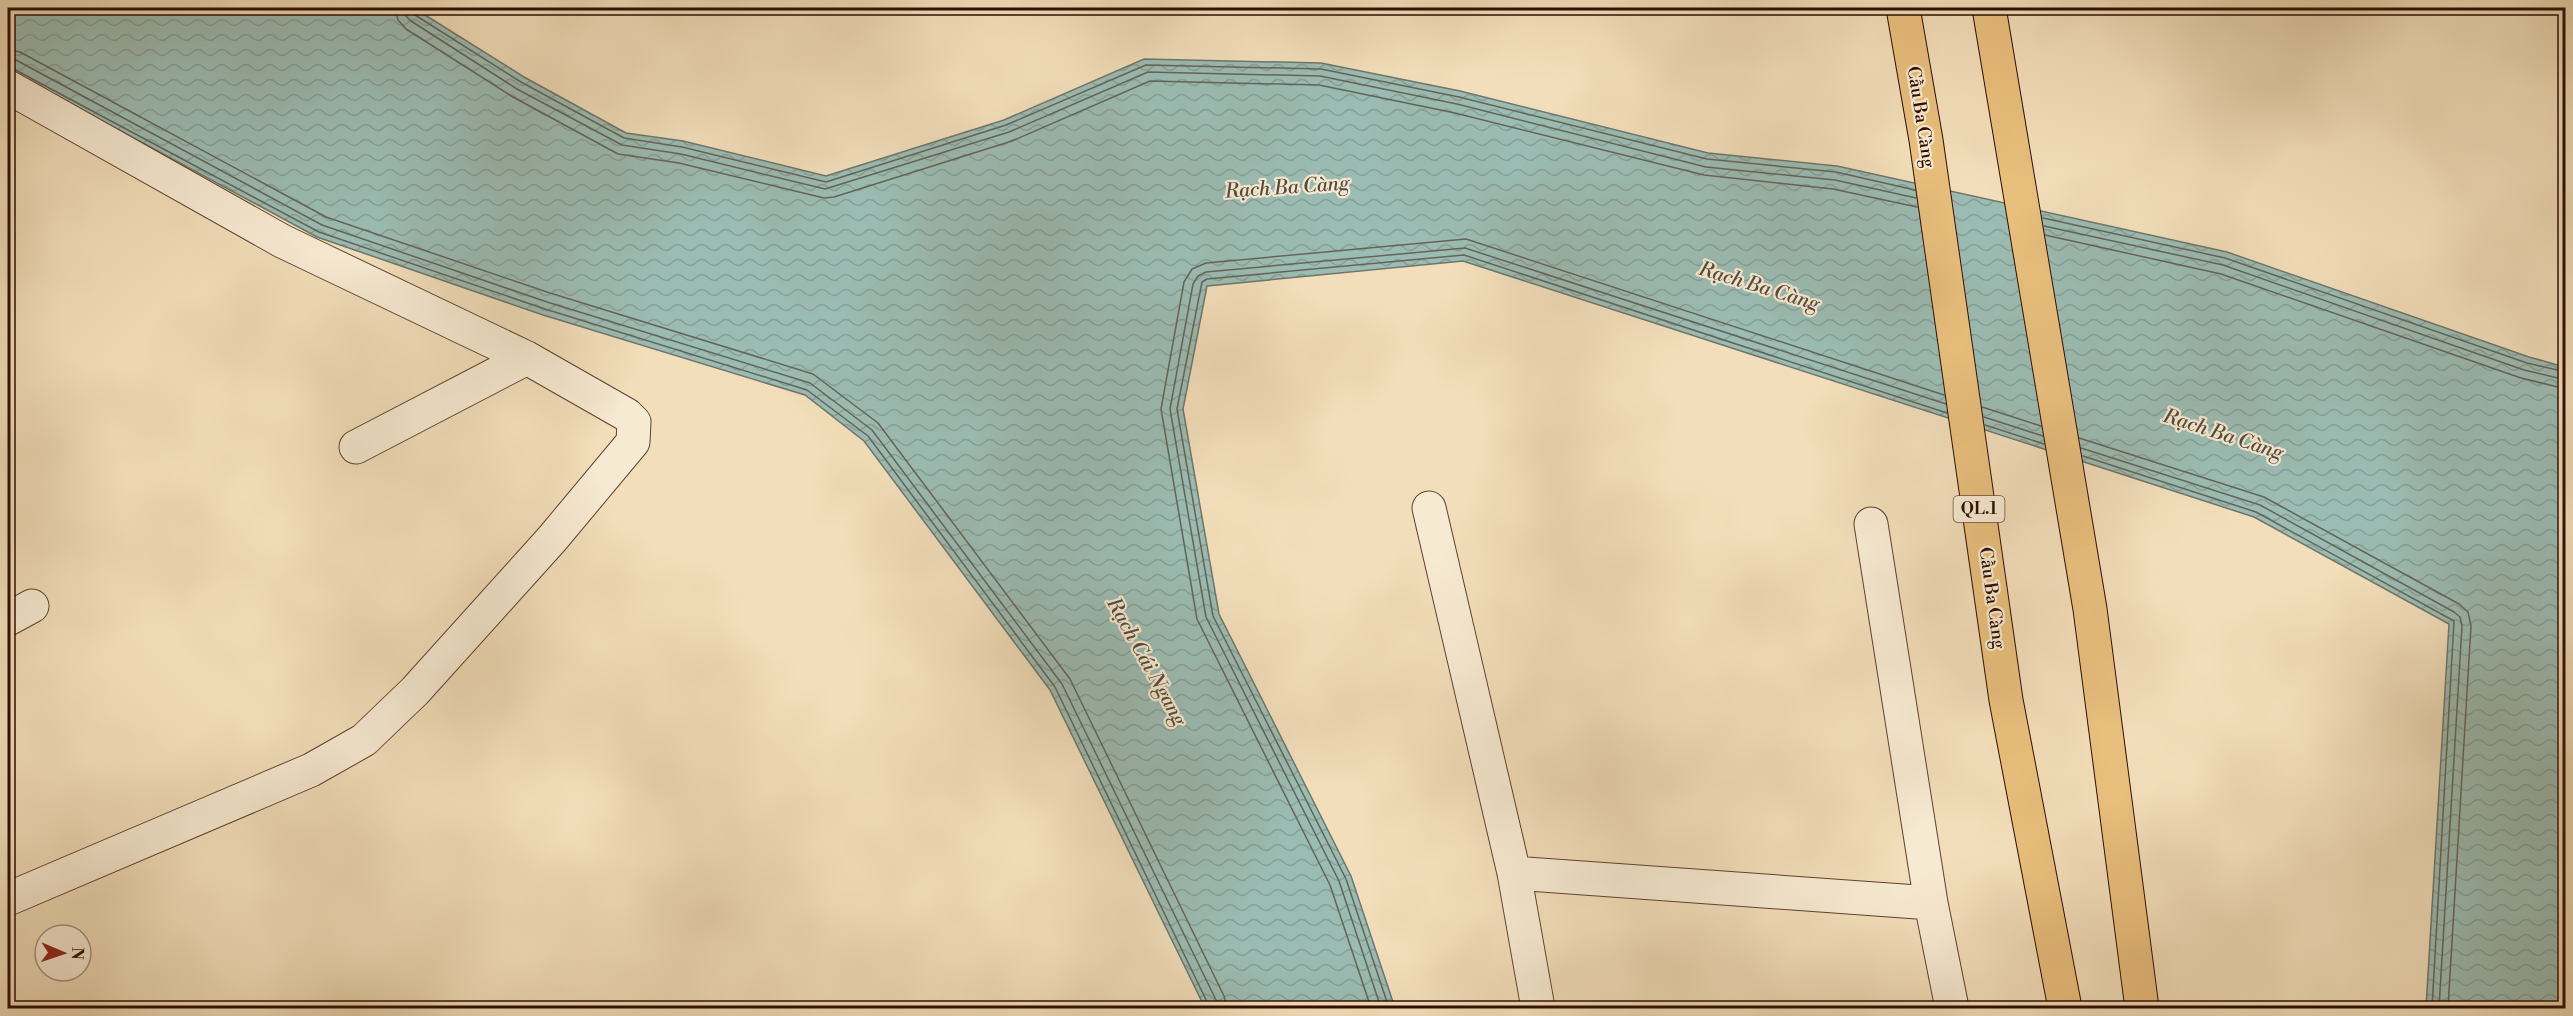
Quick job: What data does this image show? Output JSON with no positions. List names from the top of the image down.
{
  "streets": {
    "highway": ["Cầu Ba Càng", "QL.1"]
  },
  "water": ["Rạch Ba Càng", "Rạch Cái Ngang"],
  "north": "right"
}
